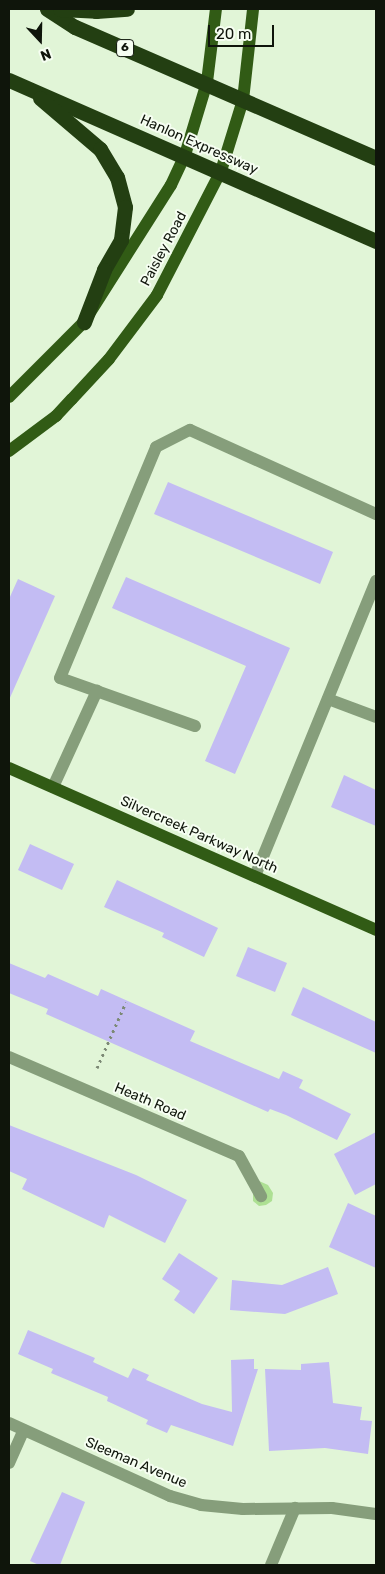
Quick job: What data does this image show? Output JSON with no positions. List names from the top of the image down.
{
  "streets": {
    "highway": ["6", "Hanlon Expressway"],
    "main road": ["Paisley Road", "Silvercreek Parkway North"],
    "street": ["Heath Road", "Sleeman Avenue"]
  },
  "crossings": [
    ["6", "Paisley Road"],
    ["Hanlon Expressway", "Paisley Road"]
  ],
  "scale_bar": "20 m",
  "north": "bottom"
}
